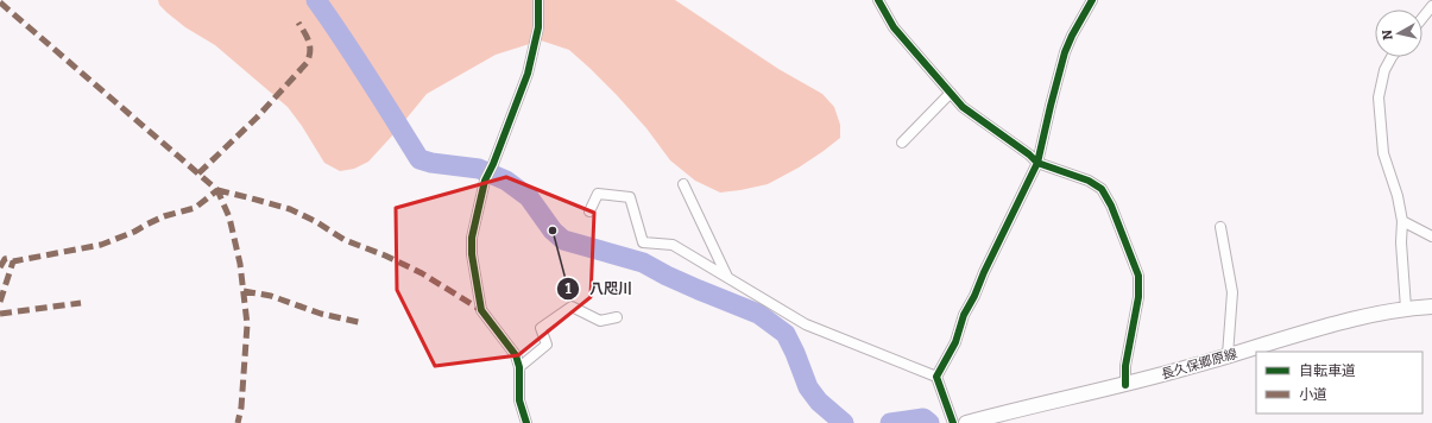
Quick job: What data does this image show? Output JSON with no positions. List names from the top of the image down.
{
  "streets": {
    "main road": ["長久保郷原線"]
  },
  "places": ["八咫川"],
  "legend": ["自転車道", "小道"],
  "north": "left"
}
